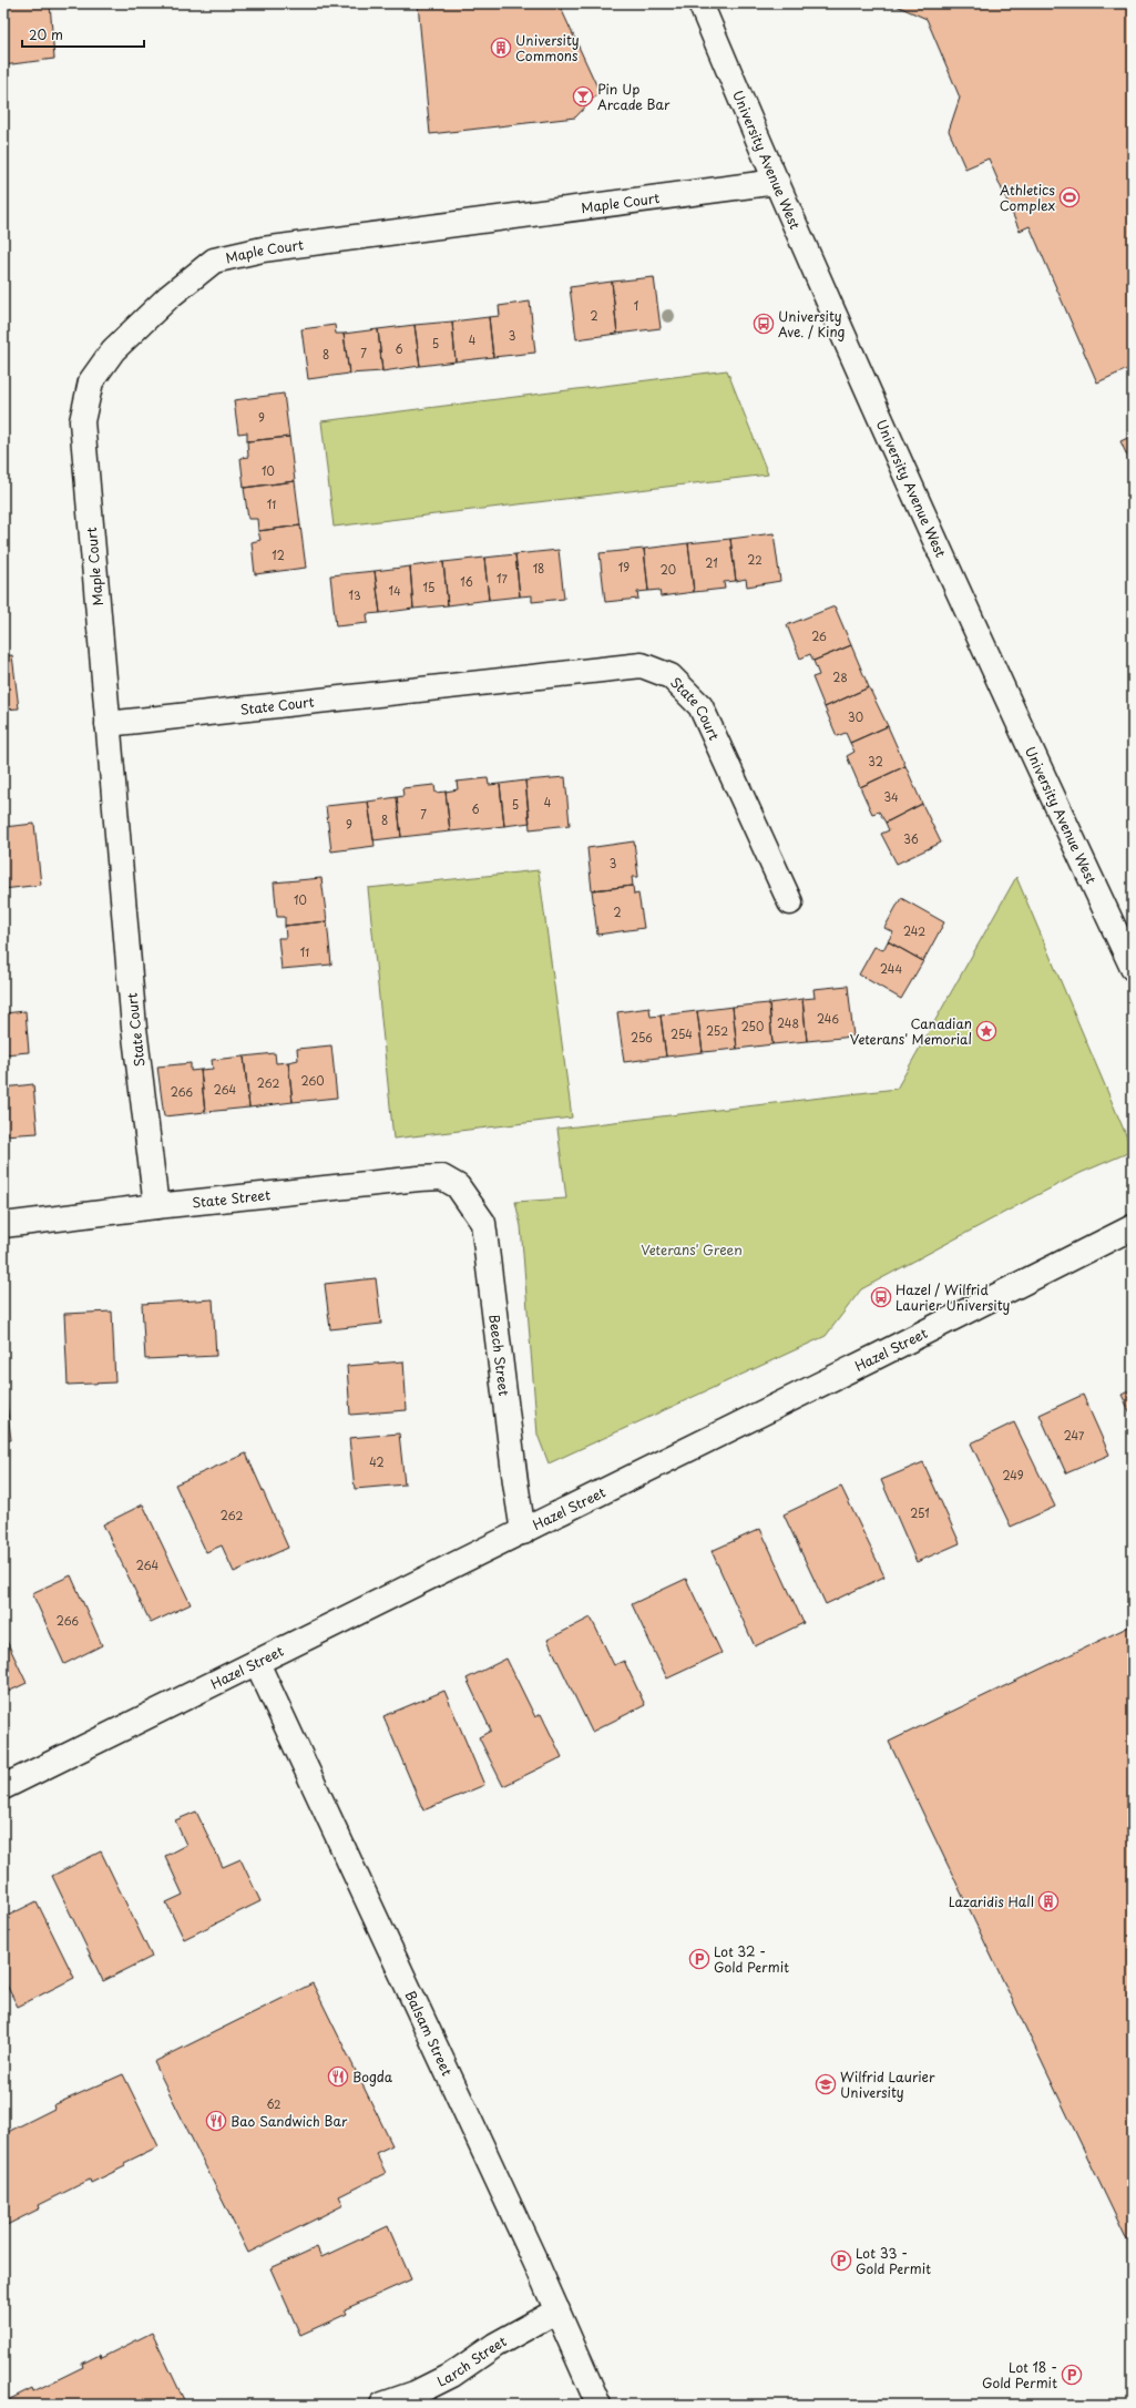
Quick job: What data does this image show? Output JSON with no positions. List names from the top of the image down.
{
  "streets": {
    "street": [
      "University Avenue West",
      "Maple Court",
      "State Court",
      "State Street",
      "Hazel Street",
      "Beech Street",
      "Balsam Street",
      "Larch Street"
    ]
  },
  "crossings": [
    ["University Avenue West", "Maple Court"],
    ["Maple Court", "State Court"],
    ["State Court", "State Street"],
    ["State Street", "Beech Street"],
    ["Hazel Street", "Beech Street"],
    ["Hazel Street", "Balsam Street"],
    ["Balsam Street", "Larch Street"]
  ],
  "parks": ["Veterans' Green"],
  "places": {
    "building": ["University Commons", "Lazaridis Hall"],
    "bar": ["Pin Up Arcade Bar"],
    "sports": ["Athletics Complex"],
    "bus stop": ["University Ave. / King", "Hazel / Wilfrid Laurier University"],
    "place": ["Canadian Veterans' Memorial"],
    "parking": ["Lot 32 - Gold Permit", "Lot 33 - Gold Permit", "Lot 18 - Gold Permit"],
    "restaurant": ["Bogda", "Bao Sandwich Bar"],
    "school or university": ["Wilfrid Laurier University"]
  },
  "house_numbers": [
    "1",
    "2",
    "3",
    "4",
    "5",
    "6",
    "7",
    "8",
    "9",
    "10",
    "11",
    "12",
    "22",
    "21",
    "19",
    "18",
    "20",
    "17",
    "16",
    "15",
    "14",
    "13",
    "26",
    "28",
    "30",
    "32",
    "34",
    "4",
    "5",
    "6",
    "7",
    "8",
    "9",
    "36",
    "3",
    "10",
    "2",
    "242",
    "11",
    "244",
    "246",
    "248",
    "250",
    "252",
    "254",
    "256",
    "260",
    "262",
    "264",
    "266",
    "247",
    "42",
    "249",
    "251",
    "262",
    "264",
    "266",
    "62"
  ],
  "scale_bar": "20 m"
}
